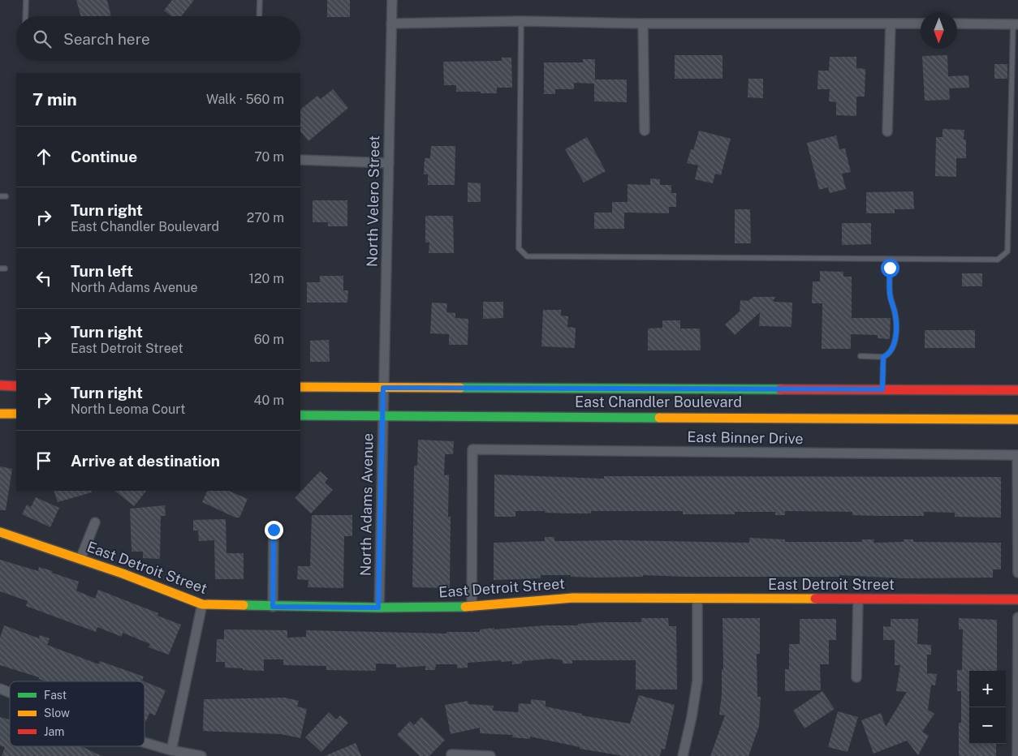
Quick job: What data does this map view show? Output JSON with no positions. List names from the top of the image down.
{
  "streets": {
    "main road": ["East Chandler Boulevard", "East Detroit Street"],
    "street": ["North Velero Street", "East Binner Drive", "North Adams Avenue"]
  },
  "crossings": [
    ["North Velero Street", "East Chandler Boulevard"],
    ["North Velero Street", "North Adams Avenue"],
    ["East Chandler Boulevard", "North Adams Avenue"],
    ["East Binner Drive", "East Detroit Street"],
    ["North Adams Avenue", "East Detroit Street"]
  ],
  "legend": ["Fast", "Slow", "Jam"],
  "north": "bottom",
  "page": {
    "search": "Search here",
    "heading": ["7 min", "Walk · 560 m"],
    "list": [
      ["Continue", "70 m"],
      ["Turn right", "East Chandler Boulevard", "270 m"],
      ["Turn left", "North Adams Avenue", "120 m"],
      ["Turn right", "East Detroit Street", "60 m"],
      ["Turn right", "North Leoma Court", "40 m"],
      "Arrive at destination"
    ],
    "map_buttons": ["+", "−"]
  }
}
